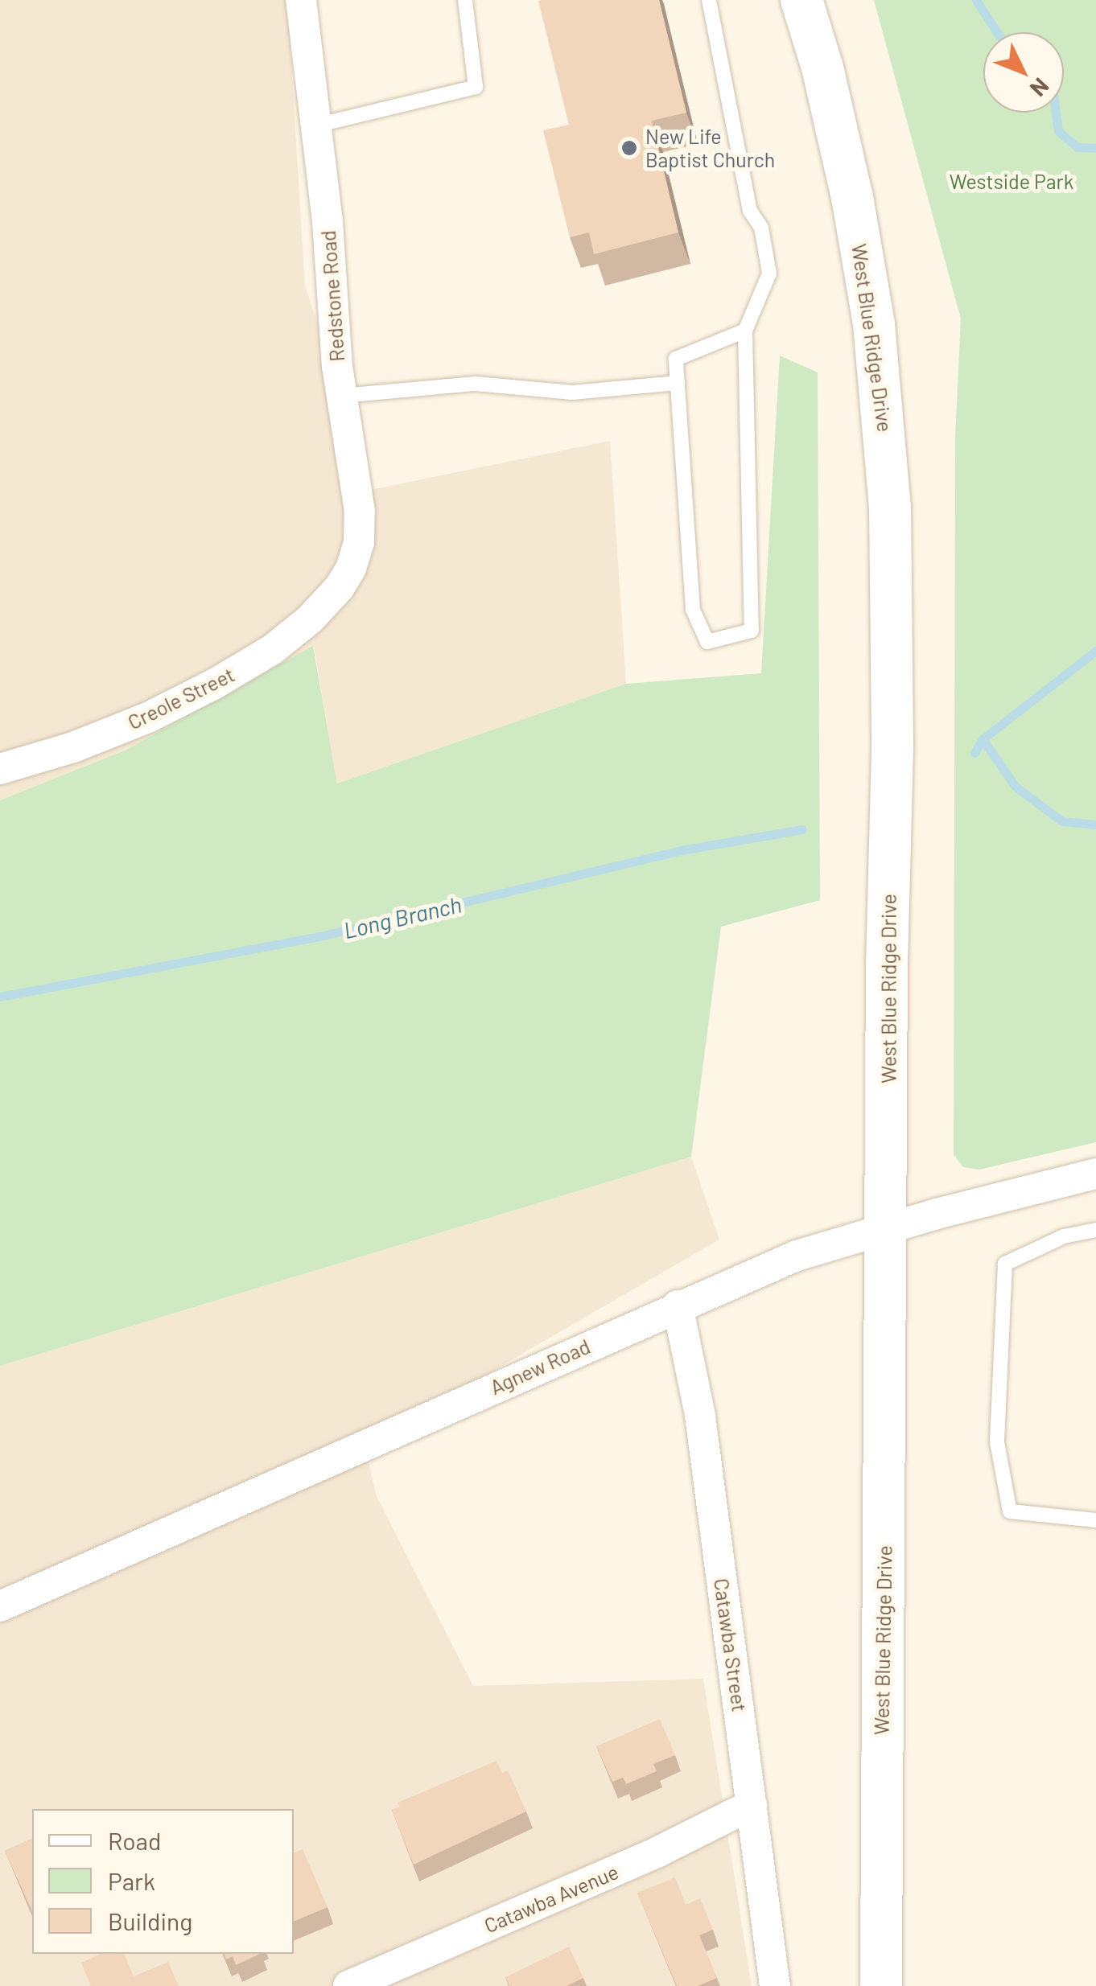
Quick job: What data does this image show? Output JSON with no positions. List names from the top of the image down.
{
  "streets": {
    "main road": ["West Blue Ridge Drive"],
    "street": [
      "Redstone Road",
      "Creole Street",
      "Agnew Road",
      "Catawba Street",
      "Catawba Avenue"
    ]
  },
  "crossings": [
    ["Redstone Road", "Creole Street"],
    ["West Blue Ridge Drive", "Agnew Road"],
    ["Agnew Road", "Catawba Street"],
    ["Catawba Street", "Catawba Avenue"]
  ],
  "water": ["Long Branch"],
  "parks": ["Westside Park"],
  "places": ["New Life Baptist Church"],
  "legend": ["Road", "Park", "Building"],
  "north": "bottom right"
}
